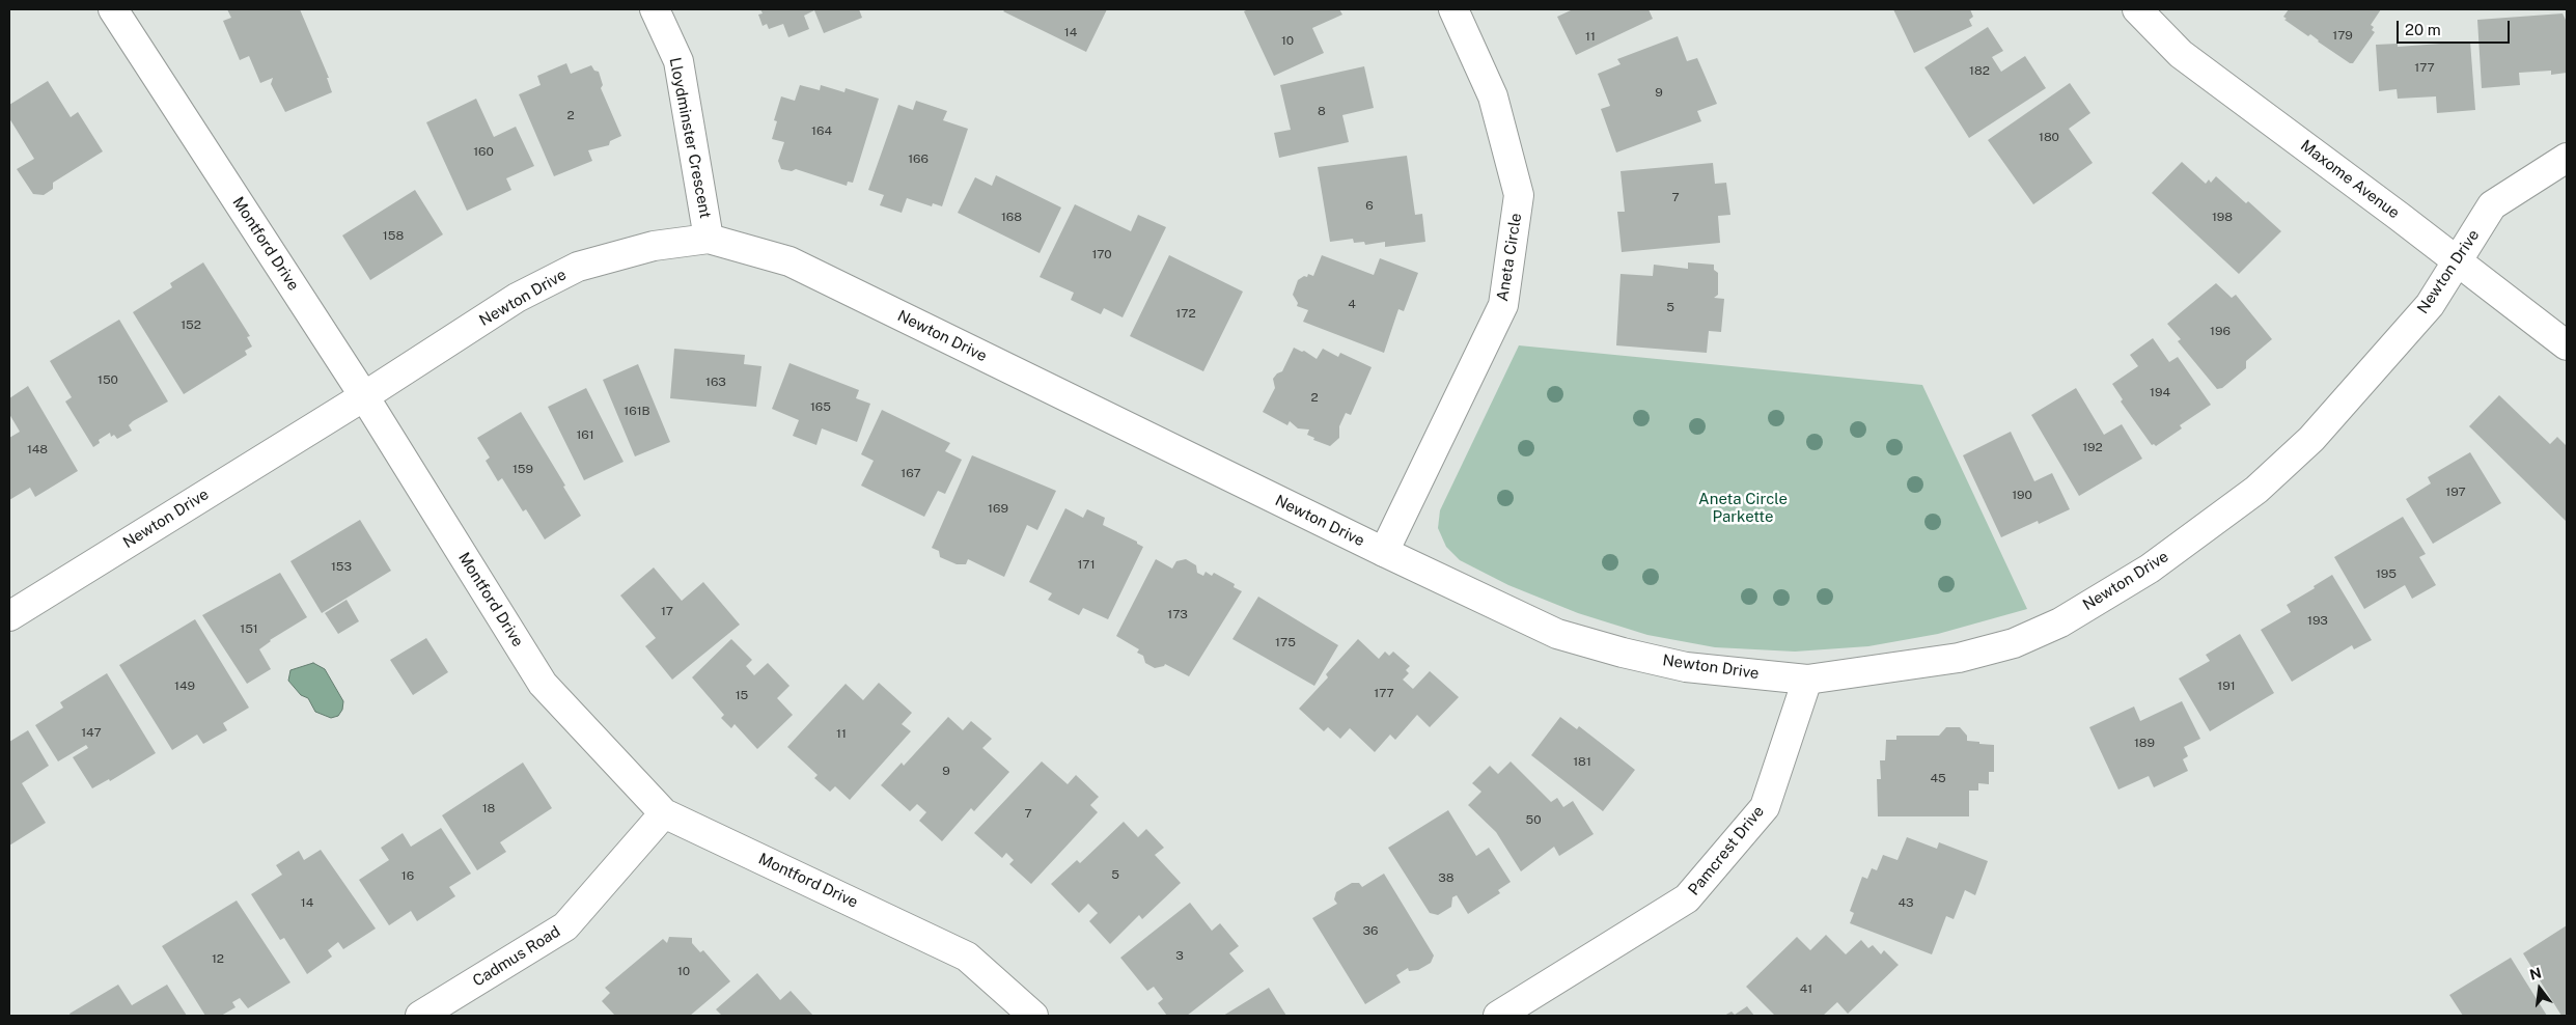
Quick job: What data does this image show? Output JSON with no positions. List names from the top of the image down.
{
  "streets": {
    "street": [
      "Lloydminster Crescent",
      "Maxome Avenue",
      "Montford Drive",
      "Aneta Circle",
      "Newton Drive",
      "Pamcrest Drive",
      "Cadmus Road"
    ]
  },
  "crossings": [
    ["Lloydminster Crescent", "Newton Drive"],
    ["Maxome Avenue", "Newton Drive"],
    ["Montford Drive", "Newton Drive"],
    ["Montford Drive", "Cadmus Road"],
    ["Aneta Circle", "Newton Drive"],
    ["Newton Drive", "Pamcrest Drive"]
  ],
  "parks": ["Aneta Circle Parkette"],
  "house_numbers": [
    "14",
    "179",
    "11",
    "10",
    "177",
    "182",
    "9",
    "8",
    "2",
    "164",
    "180",
    "160",
    "166",
    "7",
    "6",
    "168",
    "198",
    "158",
    "170",
    "4",
    "5",
    "172",
    "152",
    "196",
    "150",
    "163",
    "194",
    "2",
    "165",
    "161B",
    "161",
    "192",
    "148",
    "159",
    "167",
    "197",
    "190",
    "169",
    "171",
    "153",
    "195",
    "17",
    "173",
    "193",
    "151",
    "175",
    "149",
    "191",
    "177",
    "15",
    "147",
    "11",
    "189",
    "181",
    "9",
    "45",
    "18",
    "7",
    "50",
    "5",
    "16",
    "38",
    "14",
    "43",
    "36",
    "3",
    "12",
    "10",
    "41"
  ],
  "scale_bar": "20 m",
  "north": "top"
}
